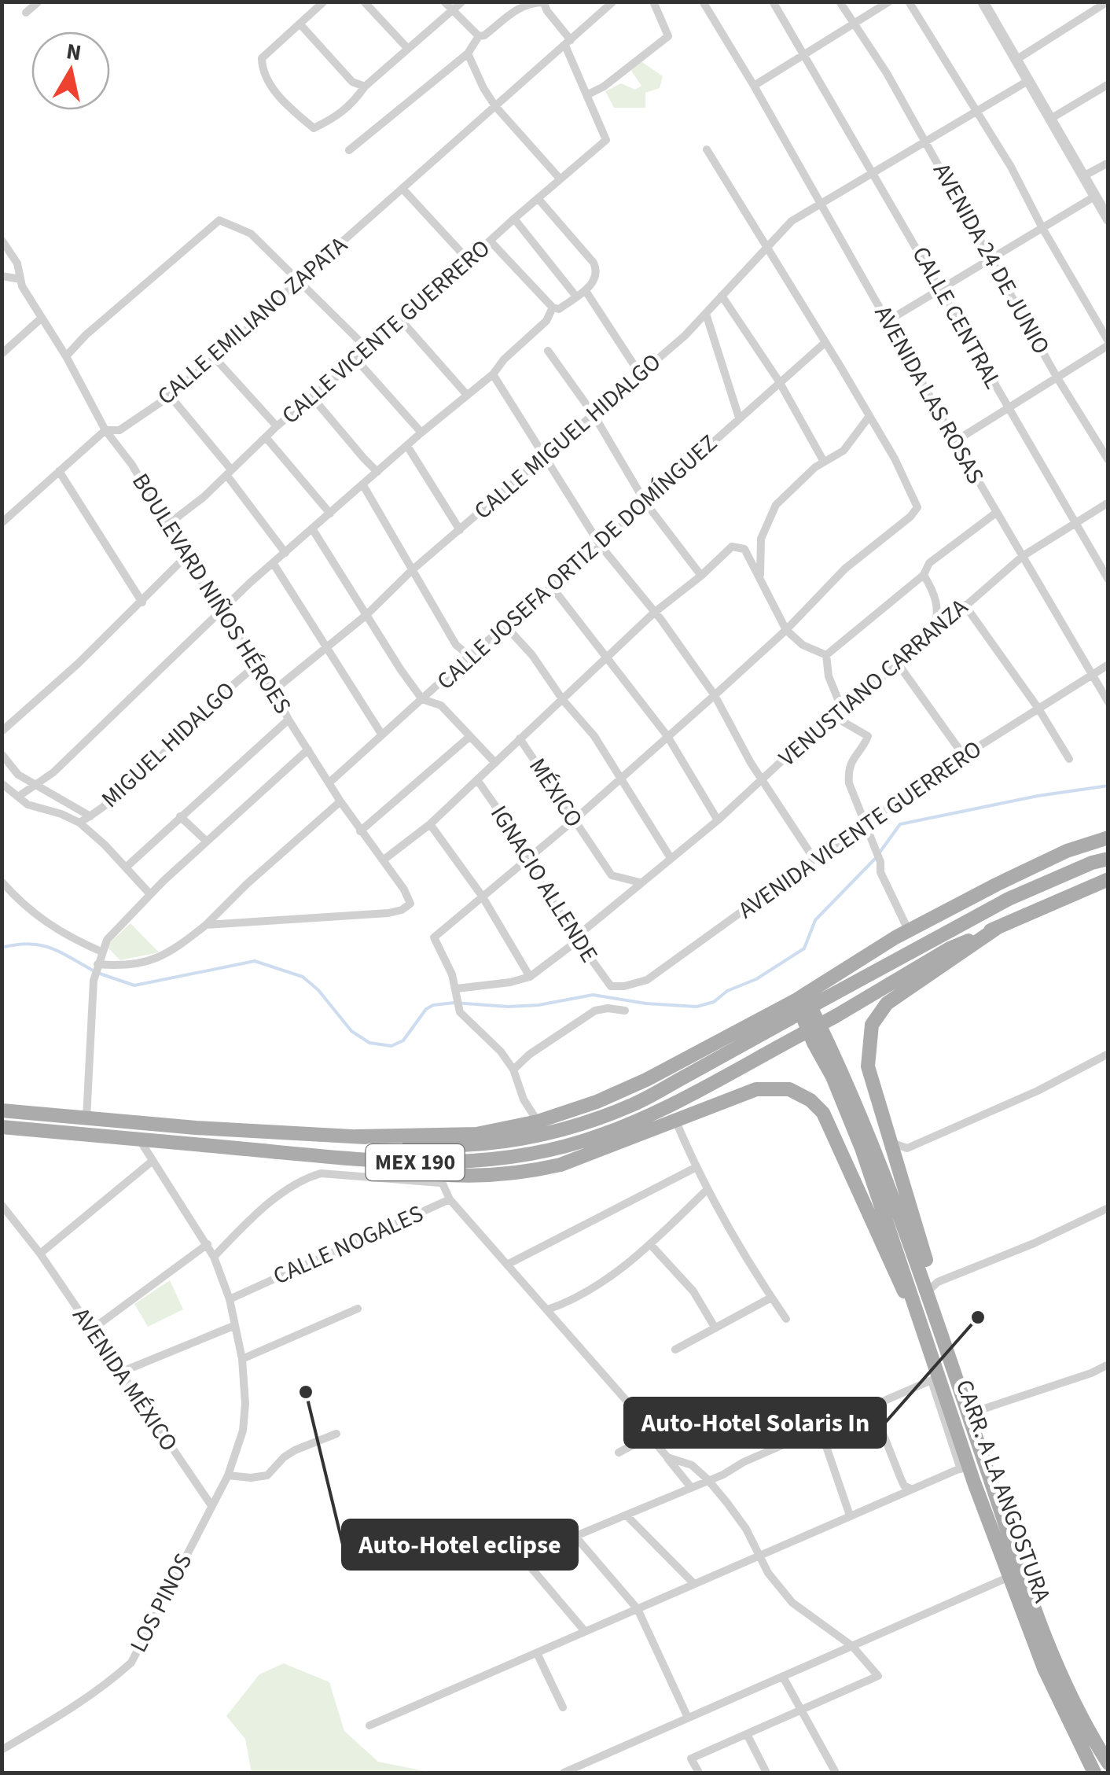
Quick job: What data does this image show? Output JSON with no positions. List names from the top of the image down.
{
  "streets": {
    "main road": ["MEX 190", "CARR. A LA ANGOSTURA"],
    "street": [
      "AVENIDA 24 DE JUNIO",
      "CALLE CENTRAL",
      "CALLE EMILIANO ZAPATA",
      "CALLE VICENTE GUERRERO",
      "AVENIDA LAS ROSAS",
      "CALLE MIGUEL HIDALGO",
      "CALLE JOSEFA ORTIZ DE DOMÍNGUEZ",
      "BOULEVARD NIÑOS HÉROES",
      "VENUSTIANO CARRANZA",
      "MIGUEL HIDALGO",
      "MÉXICO",
      "AVENIDA VICENTE GUERRERO",
      "IGNACIO ALLENDE",
      "CALLE NOGALES",
      "AVENIDA MÉXICO",
      "LOS PINOS"
    ]
  },
  "crossings": [
    ["AVENIDA 24 DE JUNIO", "CALLE MIGUEL HIDALGO"],
    ["CALLE CENTRAL", "CALLE MIGUEL HIDALGO"],
    ["CALLE CENTRAL", "VENUSTIANO CARRANZA"],
    ["CALLE EMILIANO ZAPATA", "BOULEVARD NIÑOS HÉROES"],
    ["CALLE VICENTE GUERRERO", "BOULEVARD NIÑOS HÉROES"],
    ["AVENIDA LAS ROSAS", "CALLE MIGUEL HIDALGO"],
    ["AVENIDA LAS ROSAS", "VENUSTIANO CARRANZA"],
    ["AVENIDA LAS ROSAS", "AVENIDA VICENTE GUERRERO"],
    ["CALLE MIGUEL HIDALGO", "BOULEVARD NIÑOS HÉROES"],
    ["CALLE JOSEFA ORTIZ DE DOMÍNGUEZ", "BOULEVARD NIÑOS HÉROES"],
    ["BOULEVARD NIÑOS HÉROES", "MIGUEL HIDALGO"],
    ["BOULEVARD NIÑOS HÉROES", "MÉXICO"],
    ["VENUSTIANO CARRANZA", "MÉXICO"],
    ["VENUSTIANO CARRANZA", "IGNACIO ALLENDE"],
    ["MÉXICO", "IGNACIO ALLENDE"],
    ["AVENIDA VICENTE GUERRERO", "IGNACIO ALLENDE"],
    ["MEX 190", "CARR. A LA ANGOSTURA"],
    ["MEX 190", "LOS PINOS"],
    ["CALLE NOGALES", "LOS PINOS"],
    ["AVENIDA MÉXICO", "LOS PINOS"]
  ],
  "places": ["Auto-Hotel Solaris In", "Auto-Hotel eclipse"],
  "north": "top"
}
